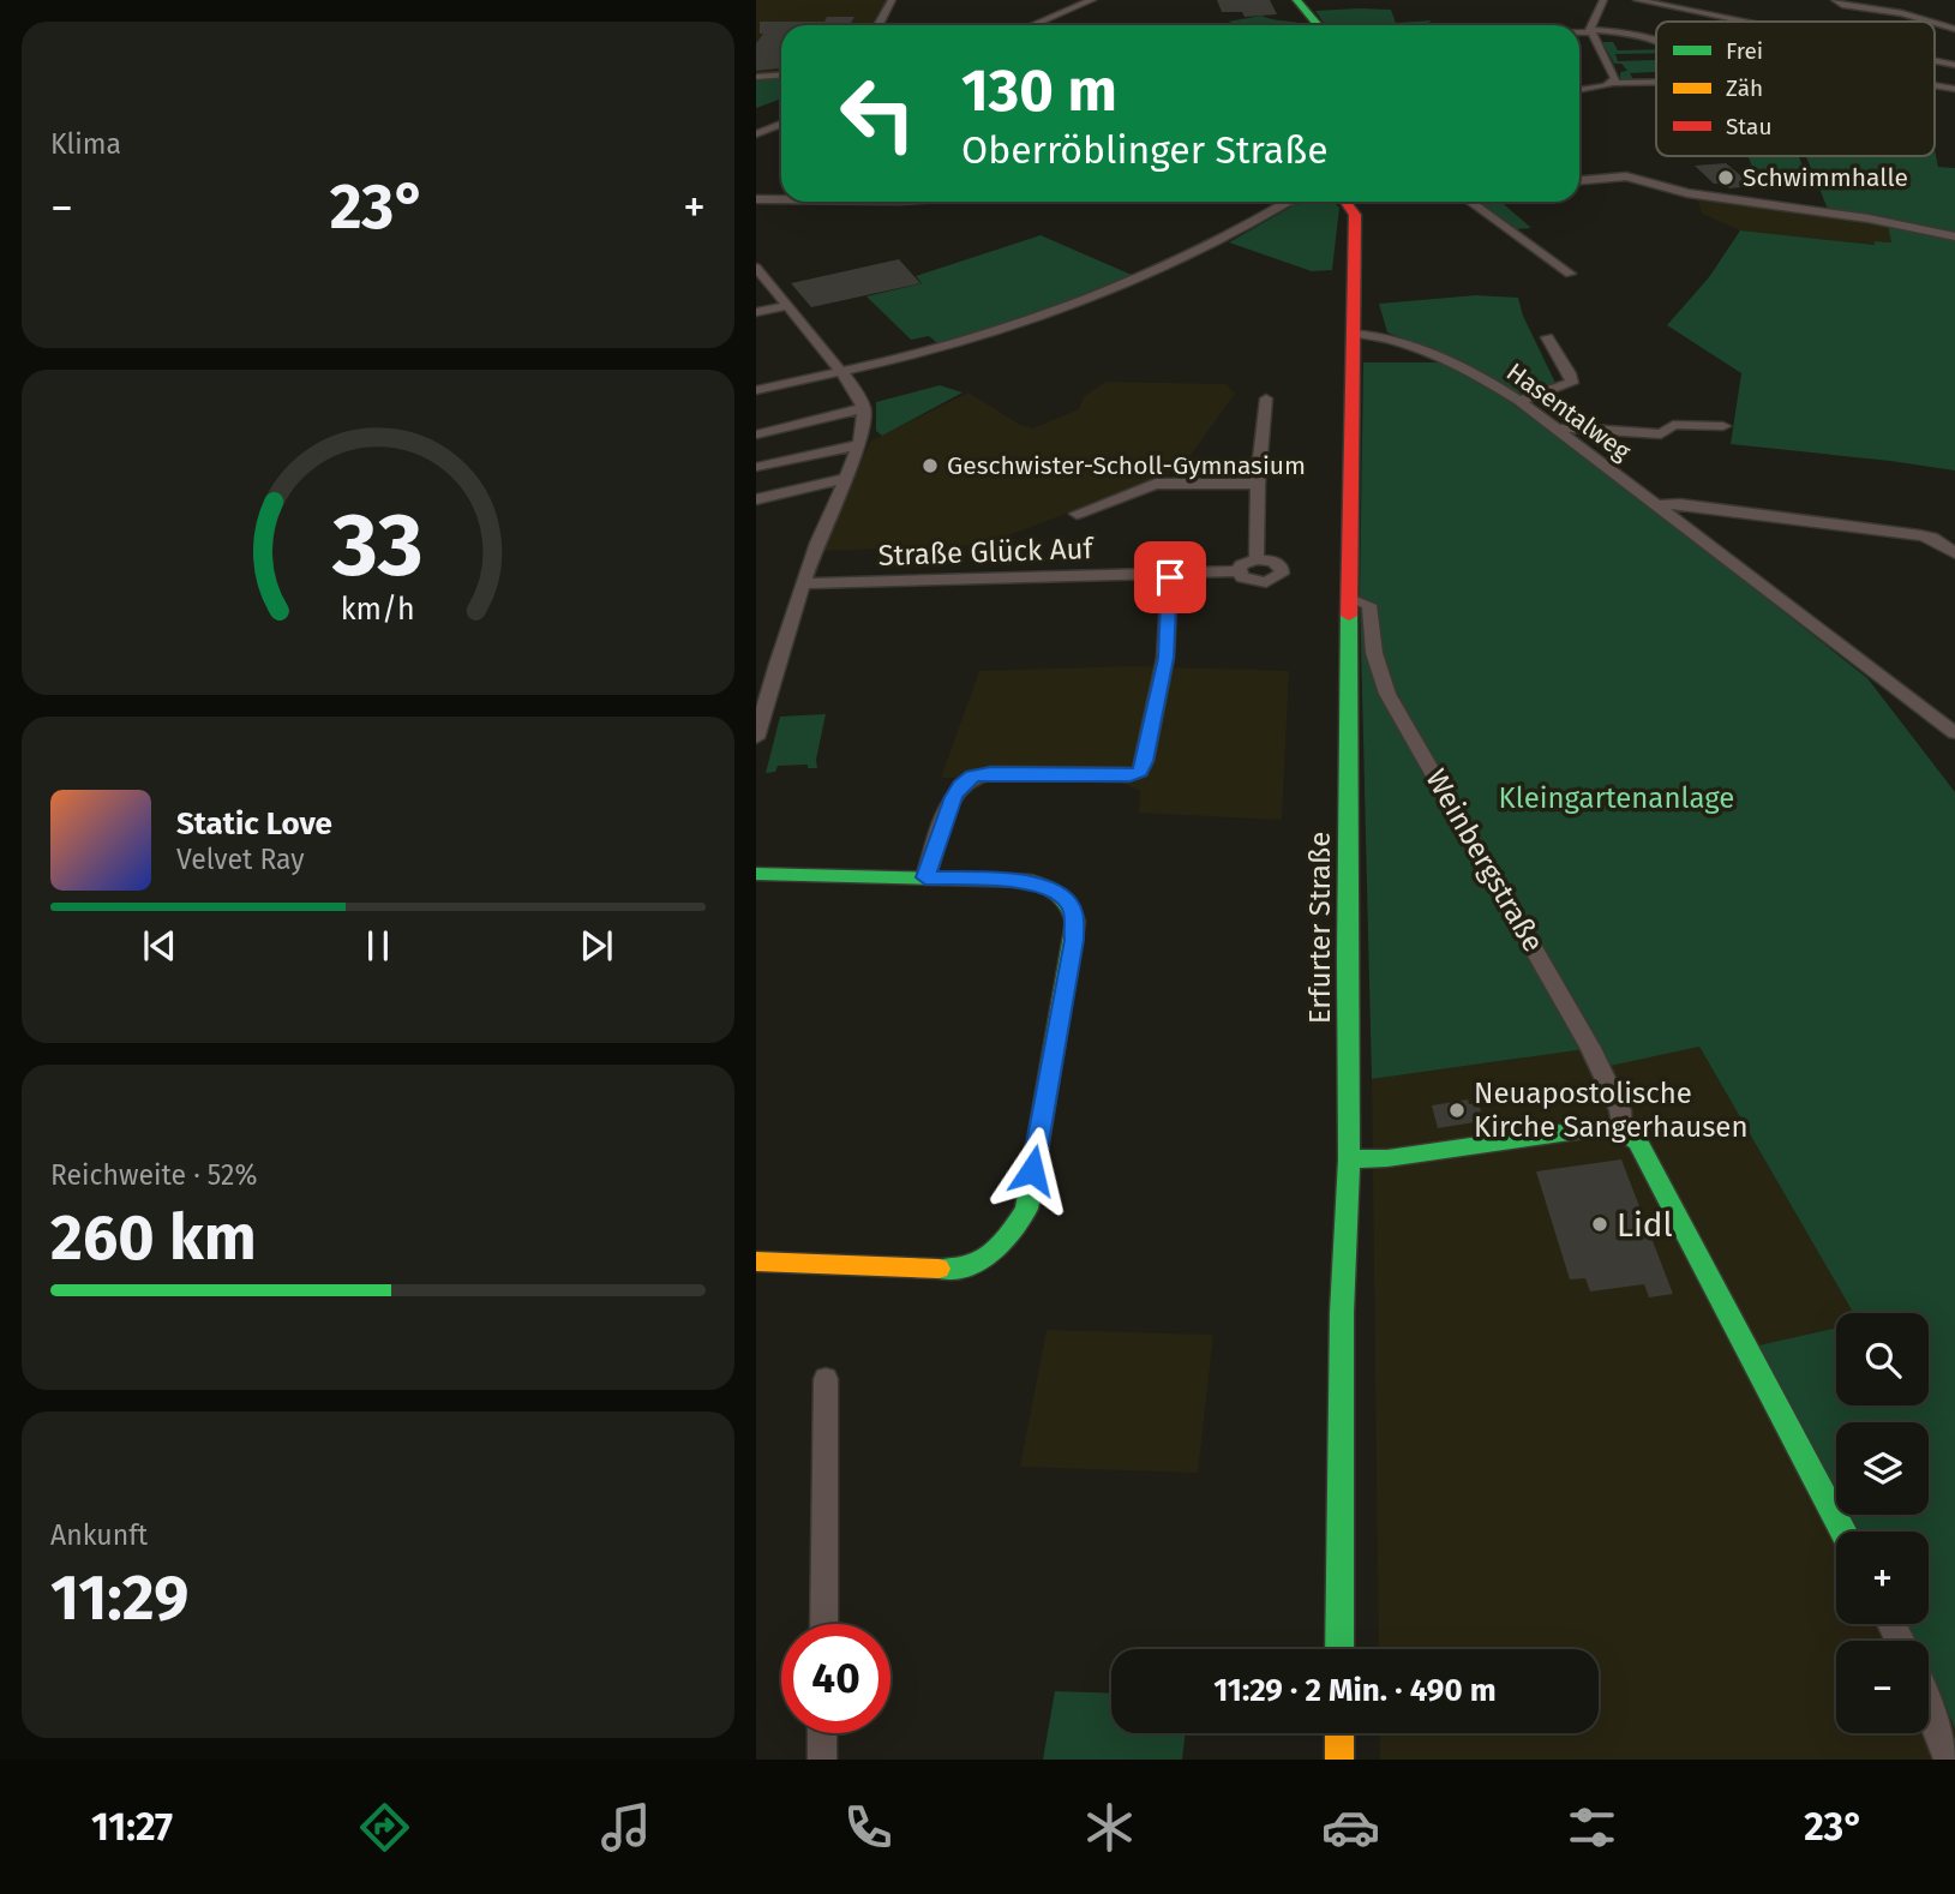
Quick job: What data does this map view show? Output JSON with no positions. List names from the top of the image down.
{
  "streets": {
    "main road": ["Weinbergstraße", "Erfurter Straße"],
    "street": ["Hasentalweg", "Straße Glück Auf"]
  },
  "crossings": [
    ["Hasentalweg", "Erfurter Straße"],
    ["Weinbergstraße", "Erfurter Straße"]
  ],
  "parks": ["Kleingartenanlage"],
  "places": [
    "Schwimmhalle",
    "Geschwister-Scholl-Gymnasium",
    "Neuapostolische Kirche Sangerhausen",
    "Lidl"
  ],
  "legend": ["Frei", "Zäh", "Stau"],
  "page": {
    "tile": [
      "Klima",
      ["Reichweite · 52%", "260 km"],
      ["Ankunft", "11:29"]
    ],
    "turn": ["130 m", "Oberröblinger Straße"],
    "heat": ["−", "23°", "+"],
    "song": ["Static Love", "Velvet Ray"],
    "map_buttons": ["+", "−"],
    "limit": "40",
    "trip": "11:29 · 2 Min. · 490 m",
    "tabs": ["11:27", "23°"],
    "gauge": ["33", "km/h"]
  }
}
